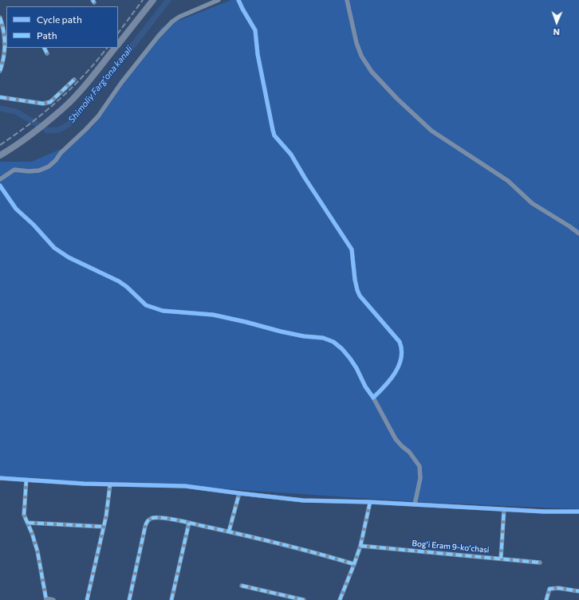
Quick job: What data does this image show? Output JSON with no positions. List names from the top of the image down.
{
  "streets": {
    "street": ["Bogʻi Eram 9-koʻchasi"]
  },
  "water": ["Shimoliy Fargʻona kanali"],
  "legend": ["Cycle path", "Path"],
  "north": "bottom"
}
